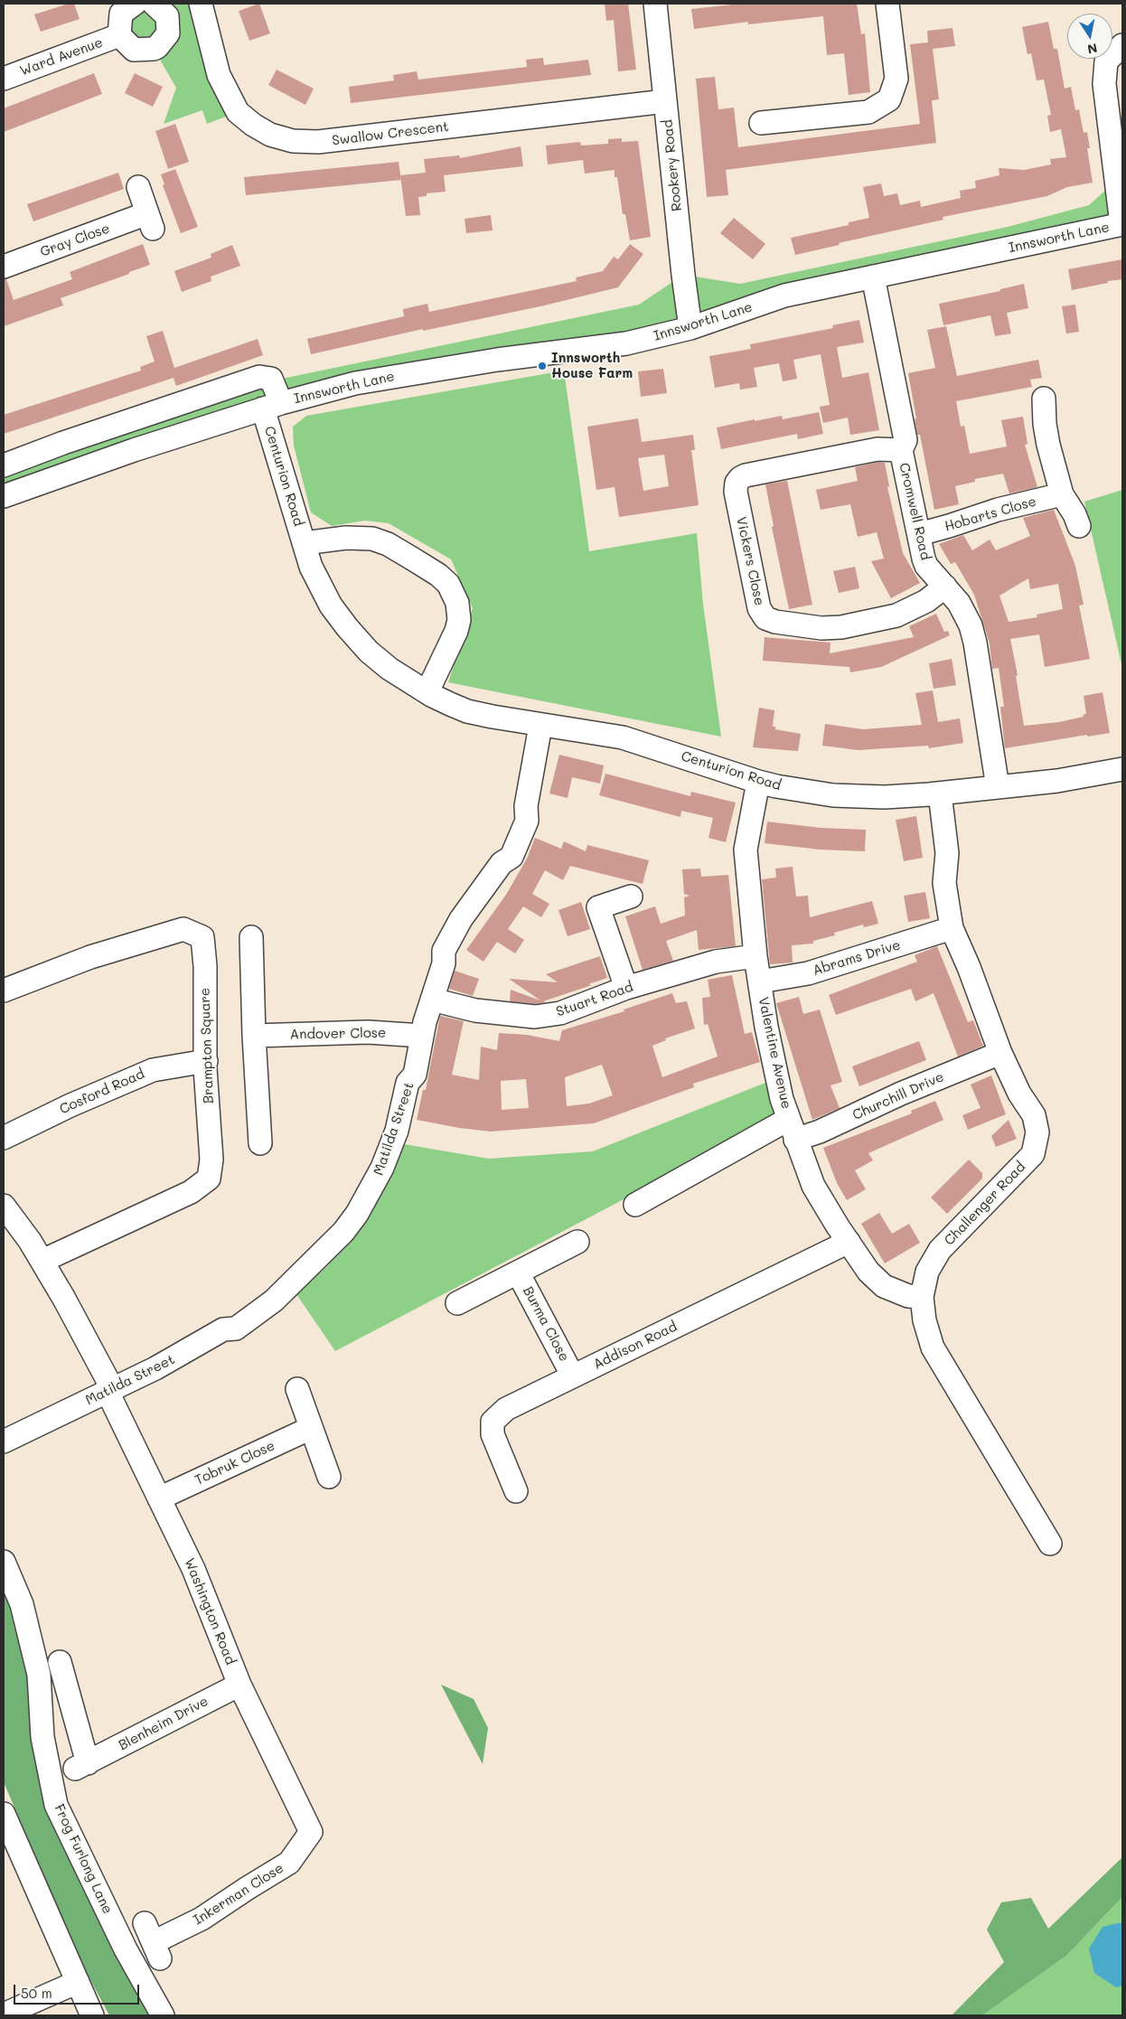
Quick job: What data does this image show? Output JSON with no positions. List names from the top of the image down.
{
  "streets": {
    "street": [
      "Ward Avenue",
      "Swallow Crescent",
      "Rookery Road",
      "Innsworth Lane",
      "Gray Close",
      "Centurion Road",
      "Cromwell Road",
      "Hobarts Close",
      "Vickers Close",
      "Abrams Drive",
      "Stuart Road",
      "Andover Close",
      "Brampton Square",
      "Valentine Avenue",
      "Cosford Road",
      "Churchill Drive",
      "Matilda Street",
      "Challenger Road",
      "Burma Close",
      "Addison Road",
      "Tobruk Close",
      "Washington Road",
      "Blenheim Drive",
      "Frog Furlong Lane",
      "Inkerman Close"
    ]
  },
  "crossings": [
    ["Ward Avenue", "Swallow Crescent"],
    ["Swallow Crescent", "Rookery Road"],
    ["Rookery Road", "Innsworth Lane"],
    ["Innsworth Lane", "Centurion Road"],
    ["Innsworth Lane", "Cromwell Road"],
    ["Centurion Road", "Cromwell Road"],
    ["Centurion Road", "Valentine Avenue"],
    ["Centurion Road", "Matilda Street"],
    ["Centurion Road", "Challenger Road"],
    ["Cromwell Road", "Hobarts Close"],
    ["Cromwell Road", "Vickers Close"],
    ["Abrams Drive", "Valentine Avenue"],
    ["Abrams Drive", "Challenger Road"],
    ["Stuart Road", "Valentine Avenue"],
    ["Stuart Road", "Matilda Street"],
    ["Andover Close", "Matilda Street"],
    ["Brampton Square", "Cosford Road"],
    ["Valentine Avenue", "Churchill Drive"],
    ["Valentine Avenue", "Challenger Road"],
    ["Valentine Avenue", "Addison Road"],
    ["Churchill Drive", "Challenger Road"],
    ["Matilda Street", "Washington Road"],
    ["Burma Close", "Addison Road"],
    ["Tobruk Close", "Washington Road"],
    ["Washington Road", "Blenheim Drive"],
    ["Washington Road", "Inkerman Close"]
  ],
  "places": ["Innsworth House Farm"],
  "scale_bar": "50 m",
  "north": "bottom"
}
